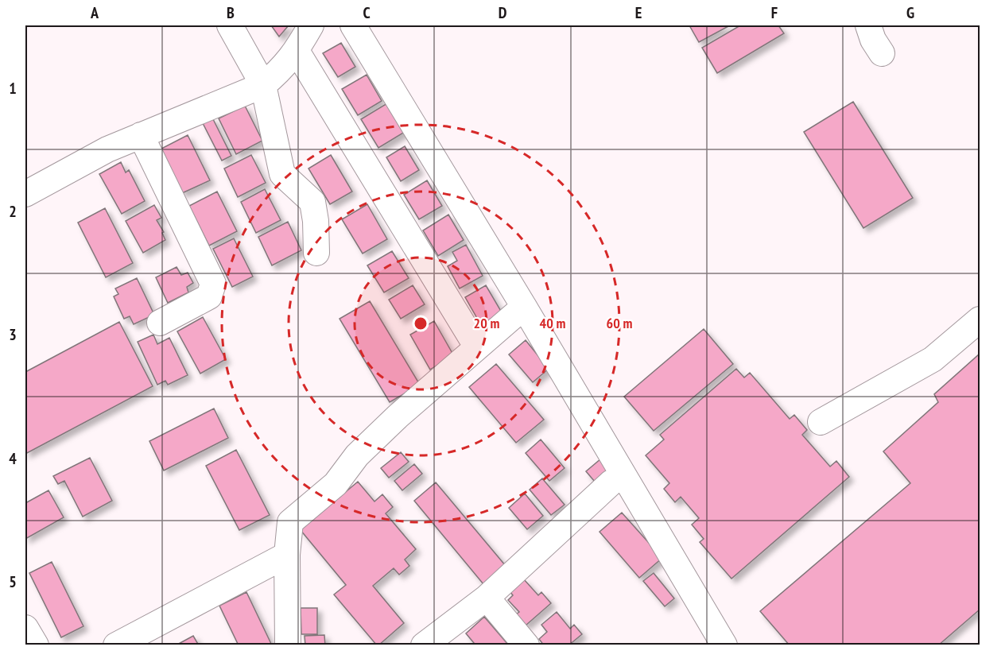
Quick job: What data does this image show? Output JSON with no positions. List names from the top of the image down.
{
  "grid": {
    "columns": [
      "A",
      "B",
      "C",
      "D",
      "E",
      "F",
      "G"
    ],
    "rows": [
      "1",
      "2",
      "3",
      "4",
      "5"
    ]
  },
  "rings": ["20 m", "40 m", "60 m"]
}
